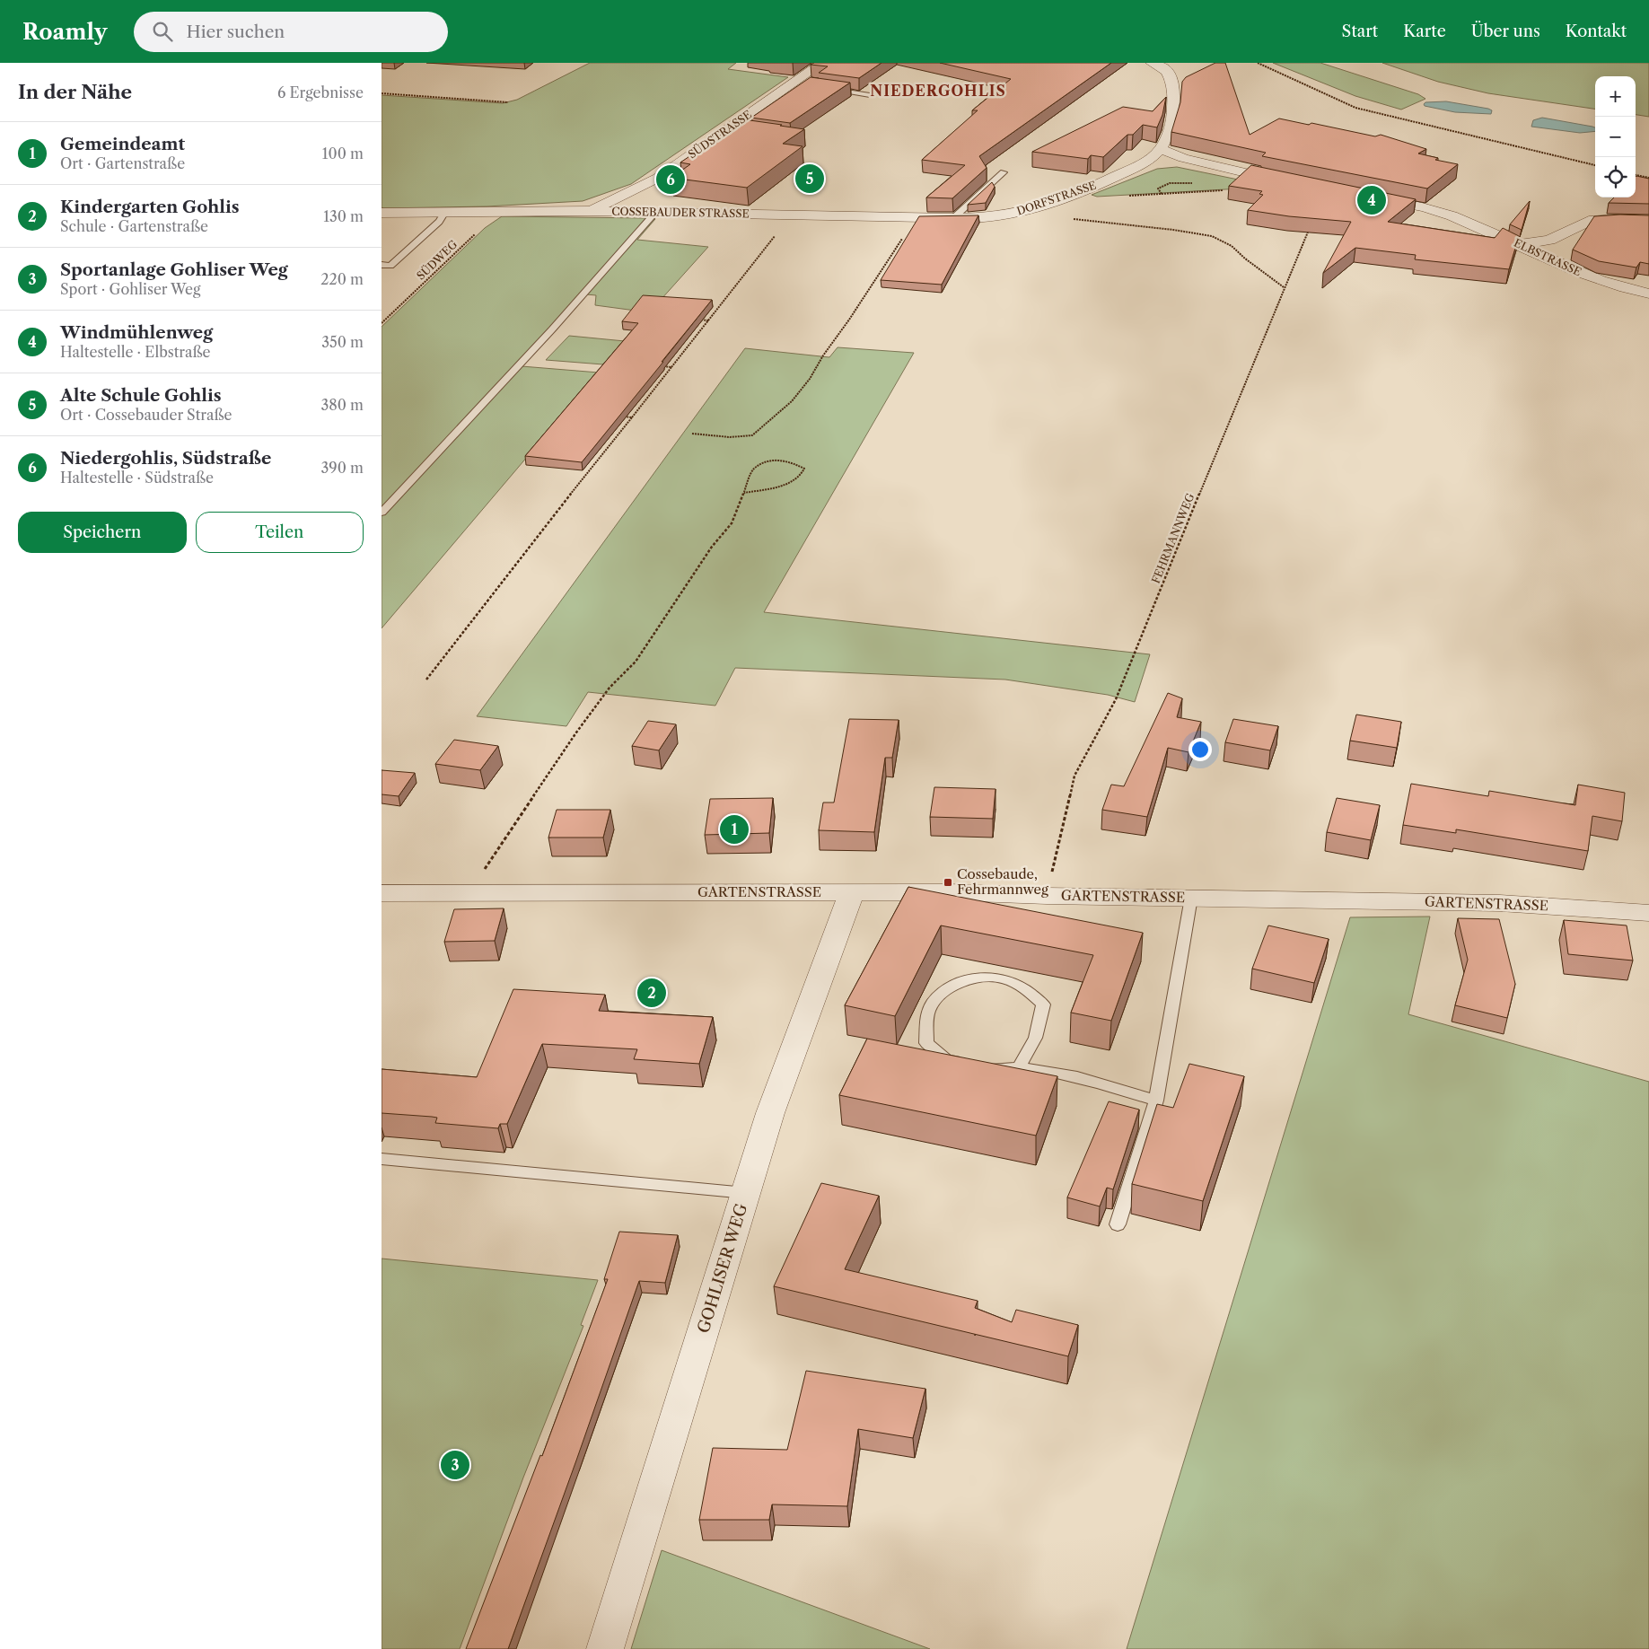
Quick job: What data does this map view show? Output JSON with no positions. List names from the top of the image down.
{
  "streets": {
    "street": [
      "SÜDSTRASSE",
      "DORFSTRASSE",
      "COSSEBAUDER STRASSE",
      "ELBSTRASSE",
      "GARTENSTRASSE",
      "GOHLISER WEG"
    ],
    "path": ["SÜDWEG", "FEHRMANNWEG"]
  },
  "crossings": [
    ["SÜDSTRASSE", "COSSEBAUDER STRASSE"],
    ["DORFSTRASSE", "COSSEBAUDER STRASSE"],
    ["COSSEBAUDER STRASSE", "SÜDWEG"],
    ["FEHRMANNWEG", "GARTENSTRASSE"],
    ["GARTENSTRASSE", "GOHLISER WEG"]
  ],
  "districts": ["NIEDERGOHLIS"],
  "places": {
    "transit": ["Cossebaude, Fehrmannweg"]
  },
  "page": {
    "header": "Roamly",
    "search": "Hier suchen",
    "nav": [
      "Start",
      "Karte",
      "Über uns",
      "Kontakt"
    ],
    "heading": ["In der Nähe", "6 Ergebnisse"],
    "map_buttons": ["+", "−"],
    "list": [
      {
        "mark": "1",
        "name": "Gemeindeamt",
        "note": "Ort · Gartenstraße",
        "value": "100 m"
      },
      {
        "mark": "2",
        "name": "Kindergarten Gohlis",
        "note": "Schule · Gartenstraße",
        "value": "130 m"
      },
      {
        "mark": "3",
        "name": "Sportanlage Gohliser Weg",
        "note": "Sport · Gohliser Weg",
        "value": "220 m"
      },
      {
        "mark": "4",
        "name": "Windmühlenweg",
        "note": "Haltestelle · Elbstraße",
        "value": "350 m"
      },
      {
        "mark": "5",
        "name": "Alte Schule Gohlis",
        "note": "Ort · Cossebauder Straße",
        "value": "380 m"
      },
      {
        "mark": "6",
        "name": "Niedergohlis, Südstraße",
        "note": "Haltestelle · Südstraße",
        "value": "390 m"
      }
    ],
    "pins": [
      "5",
      "6",
      "4",
      "1",
      "2",
      "3"
    ],
    "buttons": ["Speichern", "Teilen"]
  }
}
